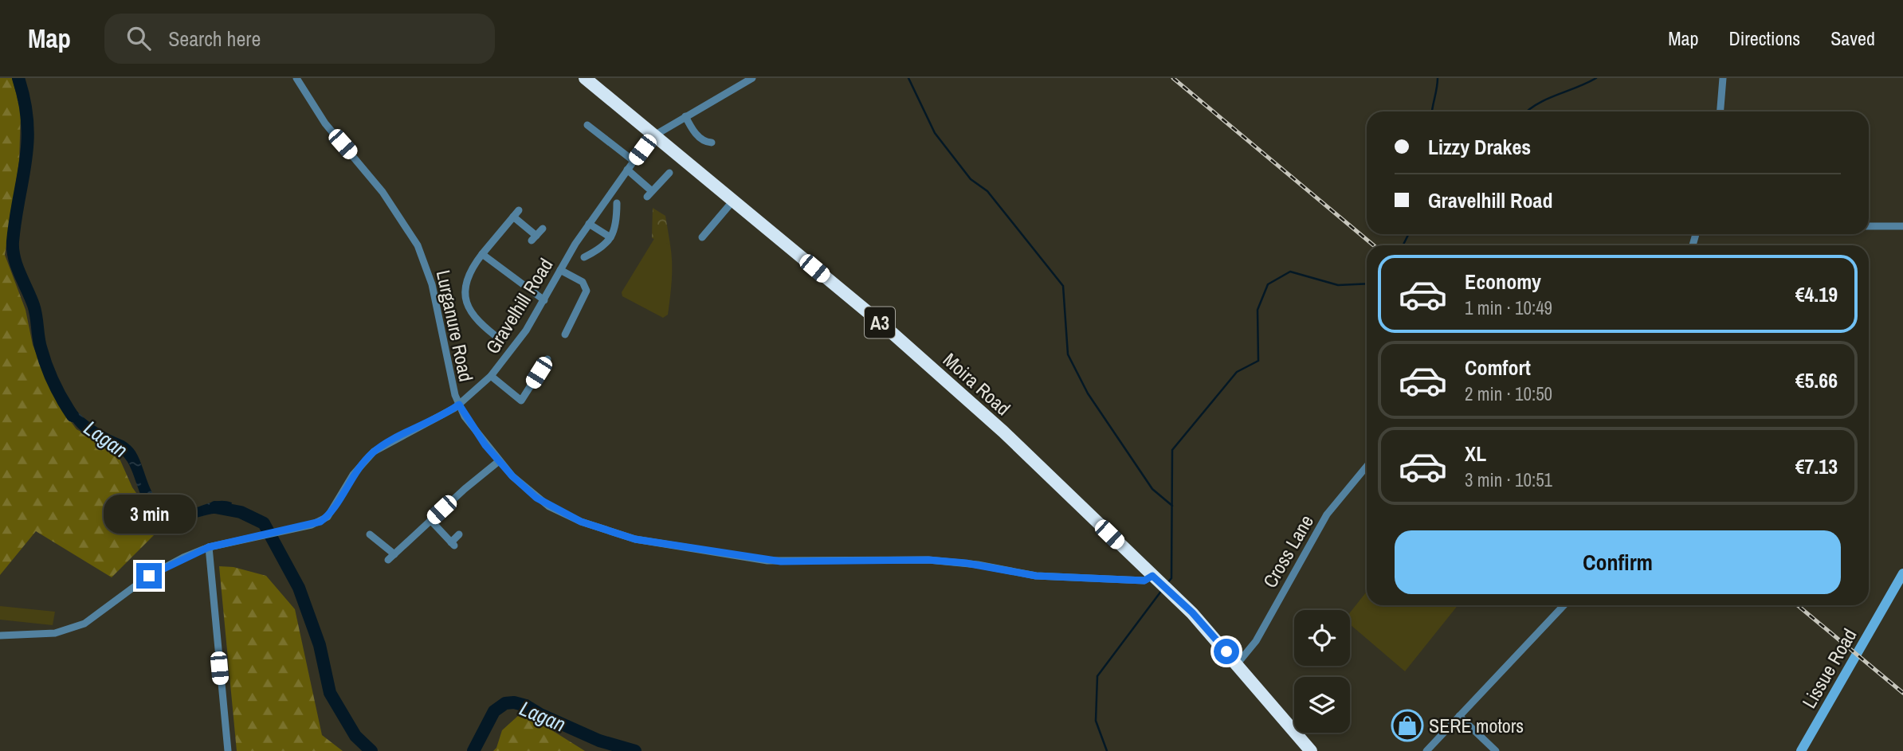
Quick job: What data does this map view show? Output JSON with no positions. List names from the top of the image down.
{
  "streets": {
    "highway": ["A3", "Moira Road"],
    "street": [
      "Gravelhill Road",
      "Lurganure Road",
      "Cross Lane",
      "Lissue Road"
    ]
  },
  "crossings": [
    ["Gravelhill Road", "Lurganure Road"],
    ["Gravelhill Road", "Moira Road"],
    ["Lurganure Road", "Moira Road"],
    ["Moira Road", "Cross Lane"]
  ],
  "water": ["Lagan"],
  "places": {
    "shop": ["SERE motors"]
  },
  "page": {
    "header": "Map",
    "search": "Search here",
    "nav": ["Map", "Directions", "Saved"],
    "banner": ["Lizzy Drakes", "Gravelhill Road"],
    "list": [
      {
        "name": "Economy",
        "note": "1 min · 10:49",
        "value": "€4.19"
      },
      {
        "name": "Comfort",
        "note": "2 min · 10:50",
        "value": "€5.66"
      },
      {
        "name": "XL",
        "note": "3 min · 10:51",
        "value": "€7.13"
      }
    ],
    "bubble": "3 min",
    "buttons": "Confirm"
  }
}
